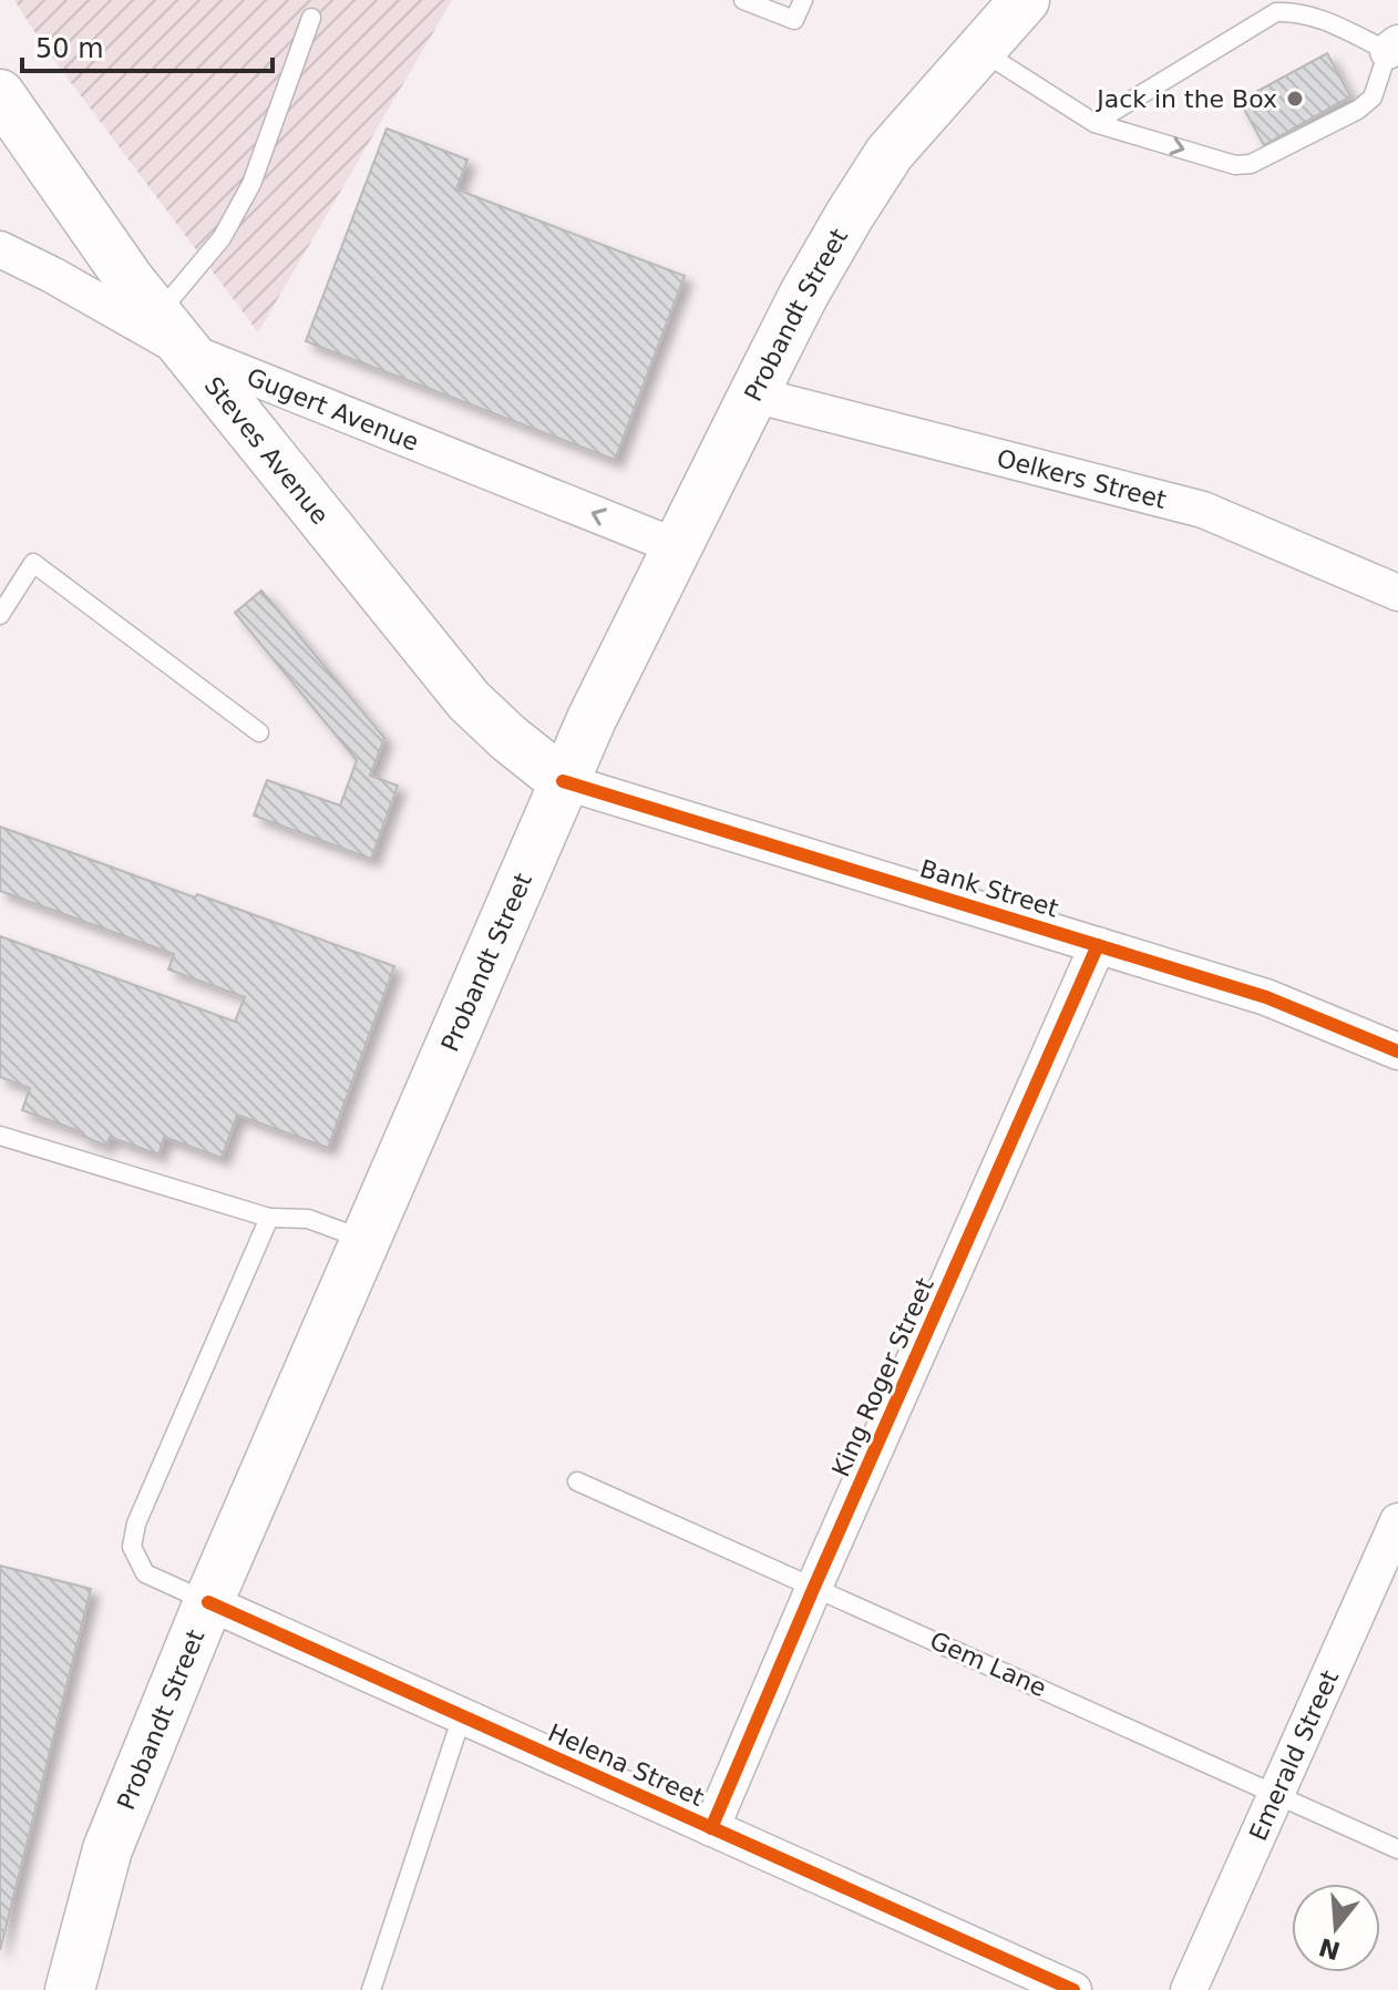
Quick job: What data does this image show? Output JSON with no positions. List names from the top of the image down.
{
  "streets": {
    "main road": ["Probandt Street", "Steves Avenue"],
    "street": [
      "Gugert Avenue",
      "Oelkers Street",
      "Bank Street",
      "King Roger Street",
      "Emerald Street",
      "Helena Street"
    ],
    "lane": ["Gem Lane"]
  },
  "crossings": [
    ["Probandt Street", "Gugert Avenue"],
    ["Probandt Street", "Steves Avenue"],
    ["Probandt Street", "Oelkers Street"],
    ["Probandt Street", "Bank Street"],
    ["Probandt Street", "Helena Street"],
    ["Gugert Avenue", "Steves Avenue"],
    ["Steves Avenue", "Bank Street"],
    ["Bank Street", "King Roger Street"],
    ["King Roger Street", "Gem Lane"],
    ["King Roger Street", "Helena Street"],
    ["Gem Lane", "Emerald Street"]
  ],
  "one_way": ["Gugert Avenue"],
  "places": ["Jack in the Box"],
  "scale_bar": "50 m",
  "north": "bottom"
}
